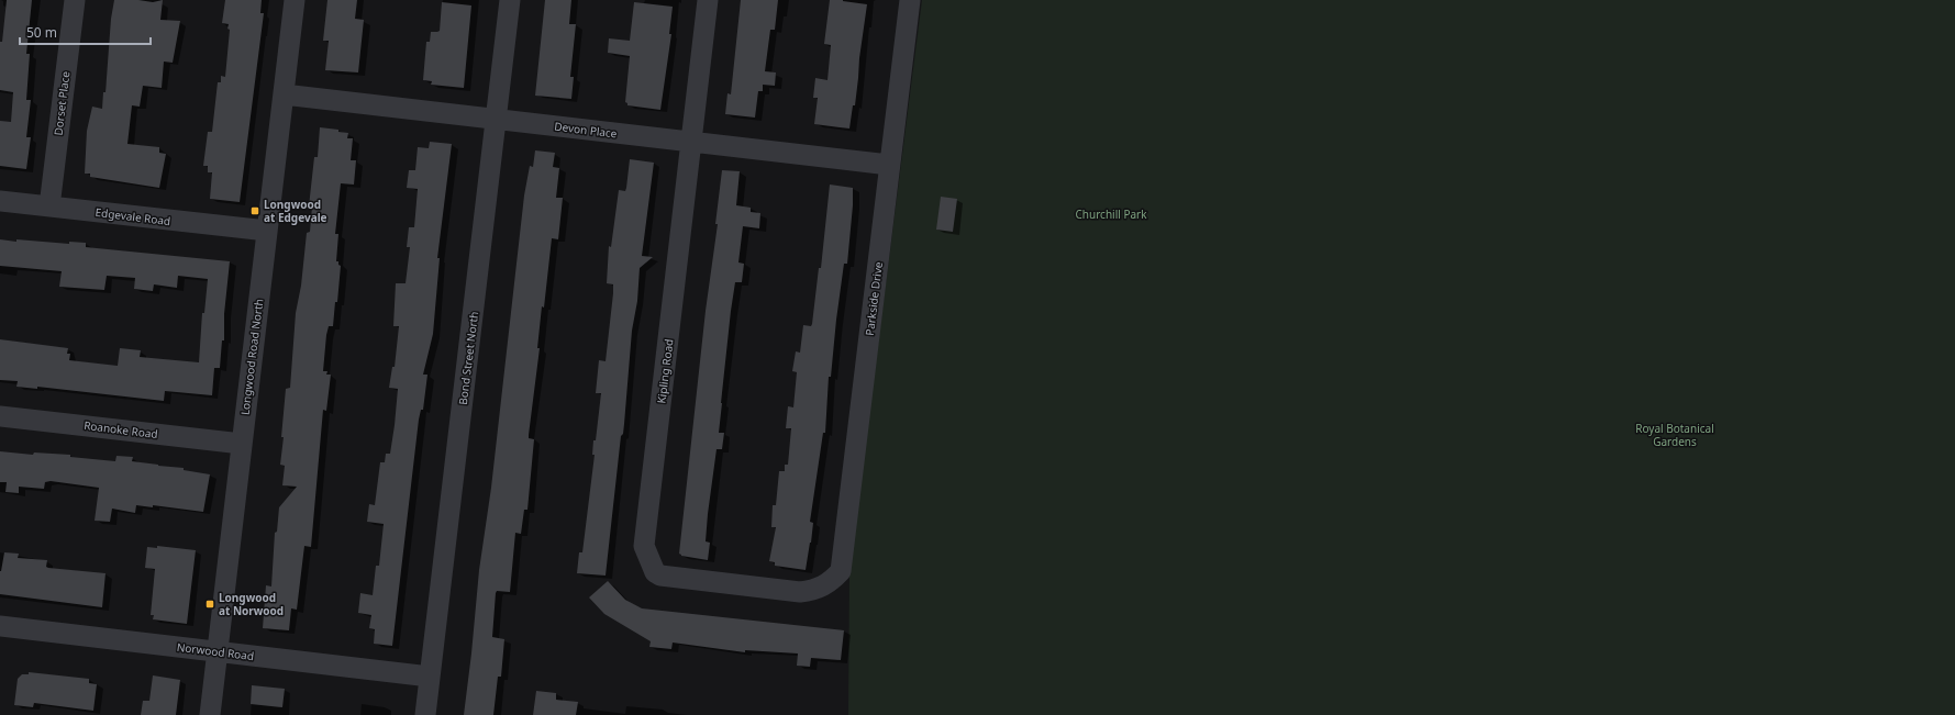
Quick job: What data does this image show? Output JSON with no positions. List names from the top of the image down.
{
  "streets": {
    "street": [
      "Dorset Place",
      "Devon Place",
      "Edgevale Road",
      "Parkside Drive",
      "Longwood Road North",
      "Bond Street North",
      "Kipling Road",
      "Roanoke Road",
      "Norwood Road"
    ]
  },
  "crossings": [
    ["Dorset Place", "Edgevale Road"],
    ["Devon Place", "Parkside Drive"],
    ["Devon Place", "Longwood Road North"],
    ["Devon Place", "Bond Street North"],
    ["Devon Place", "Kipling Road"],
    ["Edgevale Road", "Longwood Road North"],
    ["Parkside Drive", "Kipling Road"],
    ["Longwood Road North", "Roanoke Road"],
    ["Longwood Road North", "Norwood Road"],
    ["Bond Street North", "Norwood Road"]
  ],
  "parks": ["Churchill Park", "Royal Botanical Gardens"],
  "places": {
    "transit": ["Longwood at Edgevale", "Longwood at Norwood"]
  },
  "scale_bar": "50 m"
}
